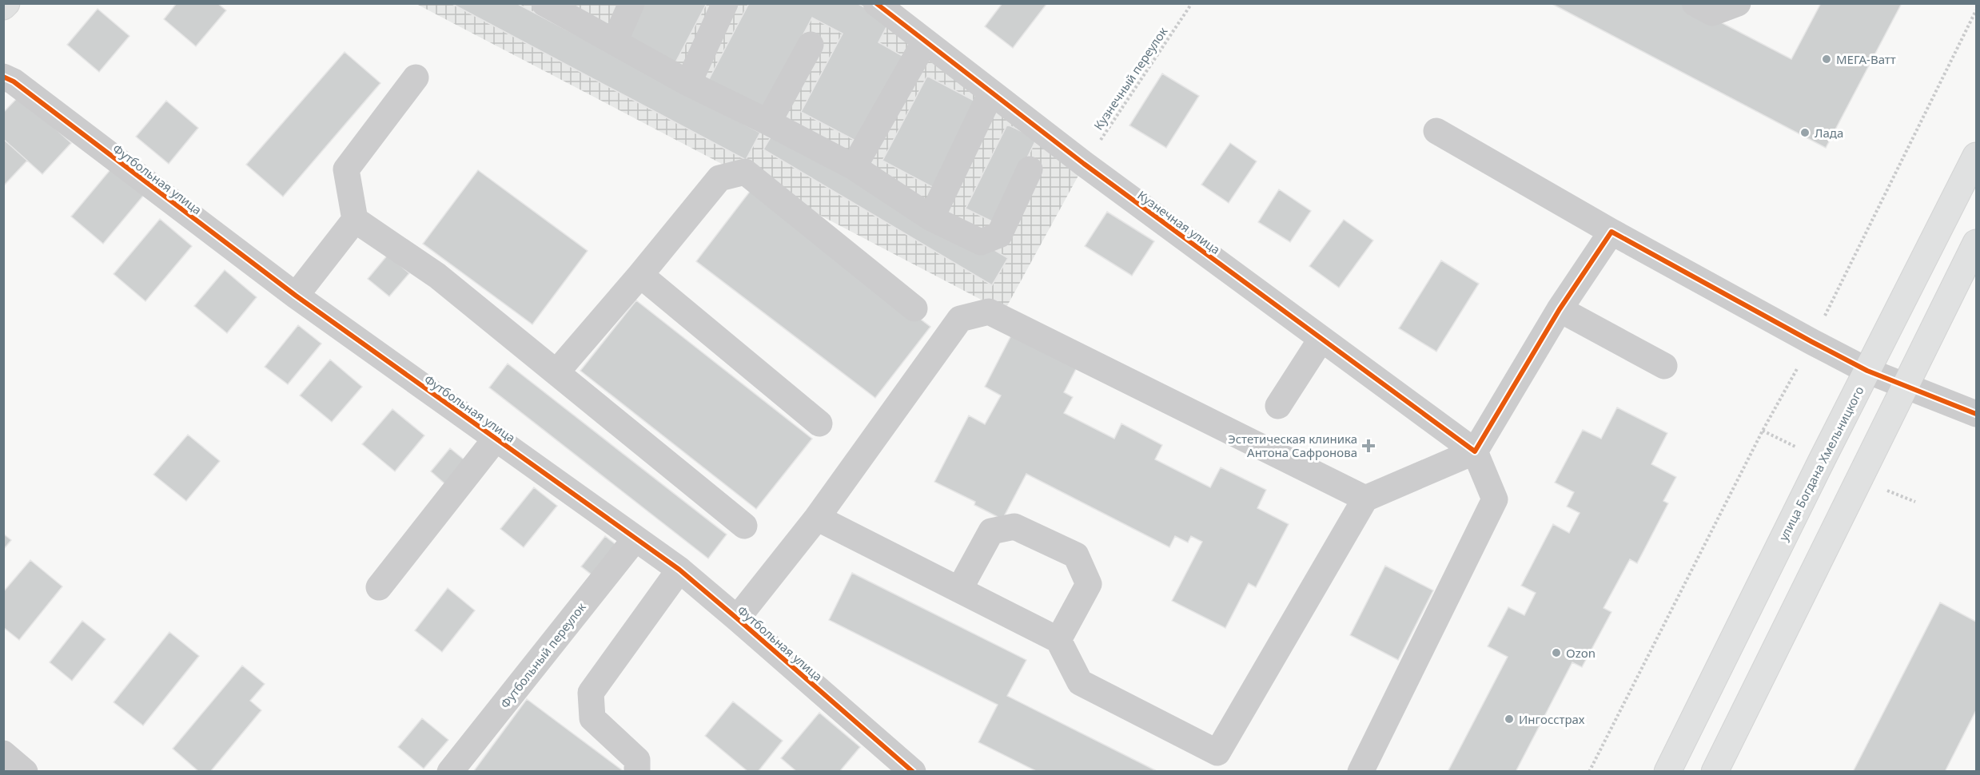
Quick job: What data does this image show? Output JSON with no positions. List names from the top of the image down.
{
  "streets": {
    "main road": ["улица Богдана Хмельницкого"],
    "street": ["Футбольная улица", "Кузнечная улица", "Футбольный переулок"],
    "path": ["Кузнечный переулок"]
  },
  "crossings": [
    ["Кузнечный переулок", "Кузнечная улица"],
    ["Футбольная улица", "Футбольный переулок"]
  ],
  "places": {
    "other": [
      "МЕГА-Ватт",
      "Лада",
      "Ozon",
      "Ингосстрах"
    ],
    "health": ["Эстетическая клиника Антона Сафронова"]
  }
}
